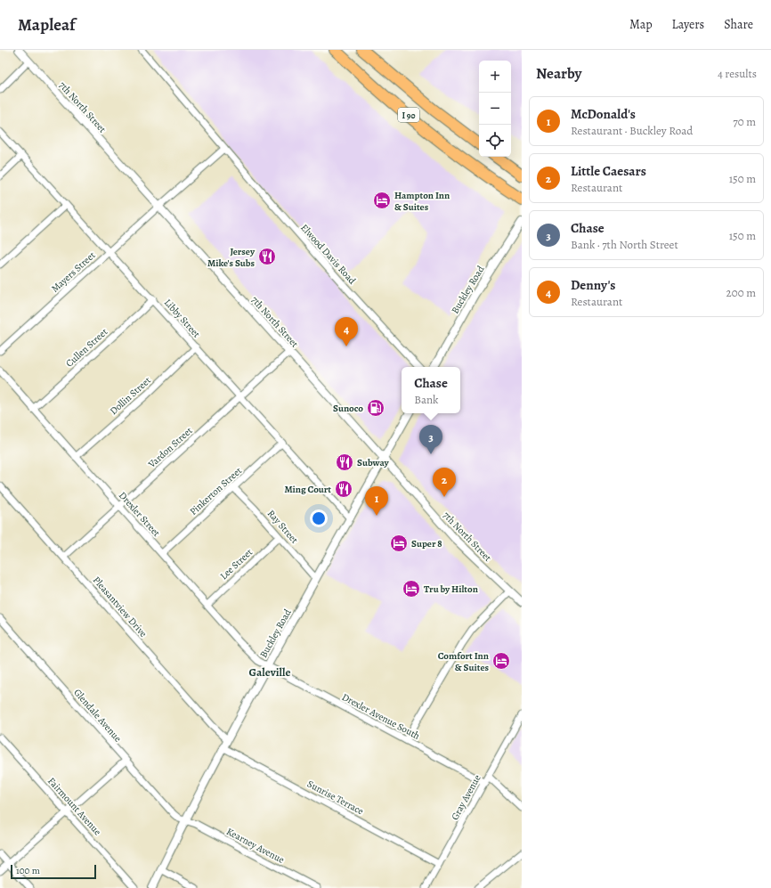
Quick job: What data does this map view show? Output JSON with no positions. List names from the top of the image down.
{
  "streets": {
    "highway": ["I 90"],
    "street": [
      "7th North Street",
      "Elwood Davis Road",
      "Mayers Street",
      "Buckley Road",
      "Libby Street",
      "Cullen Street",
      "Dollin Street",
      "Vardon Street",
      "Pinkerton Street",
      "Drexler Street",
      "Ray Street",
      "Lee Street",
      "Pleasantview Drive",
      "Glendale Avenue",
      "Drexler Avenue South",
      "Sunrise Terrace",
      "Gray Avenue",
      "Fairmount Avenue",
      "Kearney Avenue"
    ]
  },
  "crossings": [
    ["7th North Street", "Mayers Street"],
    ["7th North Street", "Buckley Road"],
    ["7th North Street", "Vardon Street"],
    ["Mayers Street", "Libby Street"],
    ["Buckley Road", "Libby Street"],
    ["Buckley Road", "Drexler Street"],
    ["Buckley Road", "Ray Street"],
    ["Buckley Road", "Pleasantview Drive"],
    ["Buckley Road", "Glendale Avenue"],
    ["Buckley Road", "Drexler Avenue South"],
    ["Buckley Road", "Sunrise Terrace"],
    ["Buckley Road", "Kearney Avenue"],
    ["Libby Street", "Cullen Street"],
    ["Libby Street", "Dollin Street"],
    ["Libby Street", "Vardon Street"],
    ["Libby Street", "Pinkerton Street"],
    ["Cullen Street", "Drexler Street"],
    ["Dollin Street", "Drexler Street"],
    ["Vardon Street", "Drexler Street"],
    ["Vardon Street", "Pleasantview Drive"],
    ["Pinkerton Street", "Drexler Street"],
    ["Pinkerton Street", "Ray Street"],
    ["Drexler Street", "Lee Street"],
    ["Drexler Street", "Drexler Avenue South"],
    ["Ray Street", "Lee Street"],
    ["Glendale Avenue", "Kearney Avenue"],
    ["Drexler Avenue South", "Gray Avenue"],
    ["Sunrise Terrace", "Gray Avenue"]
  ],
  "districts": ["Galeville"],
  "places": {
    "hotel": [
      "Hampton Inn & Suites",
      "Super 8",
      "Tru by Hilton",
      "Comfort Inn & Suites"
    ],
    "restaurant": ["Jersey Mike's Subs", "Subway", "Ming Court"],
    "fuel station": ["Sunoco"]
  },
  "scale_bar": "100 m",
  "page": {
    "header": "Mapleaf",
    "nav": ["Map", "Layers", "Share"],
    "heading": ["Nearby", "4 results"],
    "map_buttons": ["+", "−"],
    "list": [
      {
        "mark": "1",
        "name": "McDonald's",
        "note": "Restaurant · Buckley Road",
        "value": "70 m"
      },
      {
        "mark": "2",
        "name": "Little Caesars",
        "note": "Restaurant",
        "value": "150 m"
      },
      {
        "mark": "3",
        "name": "Chase",
        "note": "Bank · 7th North Street",
        "value": "150 m"
      },
      {
        "mark": "4",
        "name": "Denny's",
        "note": "Restaurant",
        "value": "200 m"
      }
    ],
    "pins": [
      "4",
      "3",
      "2",
      "1"
    ],
    "popup": ["Chase", "Bank"],
    "scale": "100 m"
  }
}
